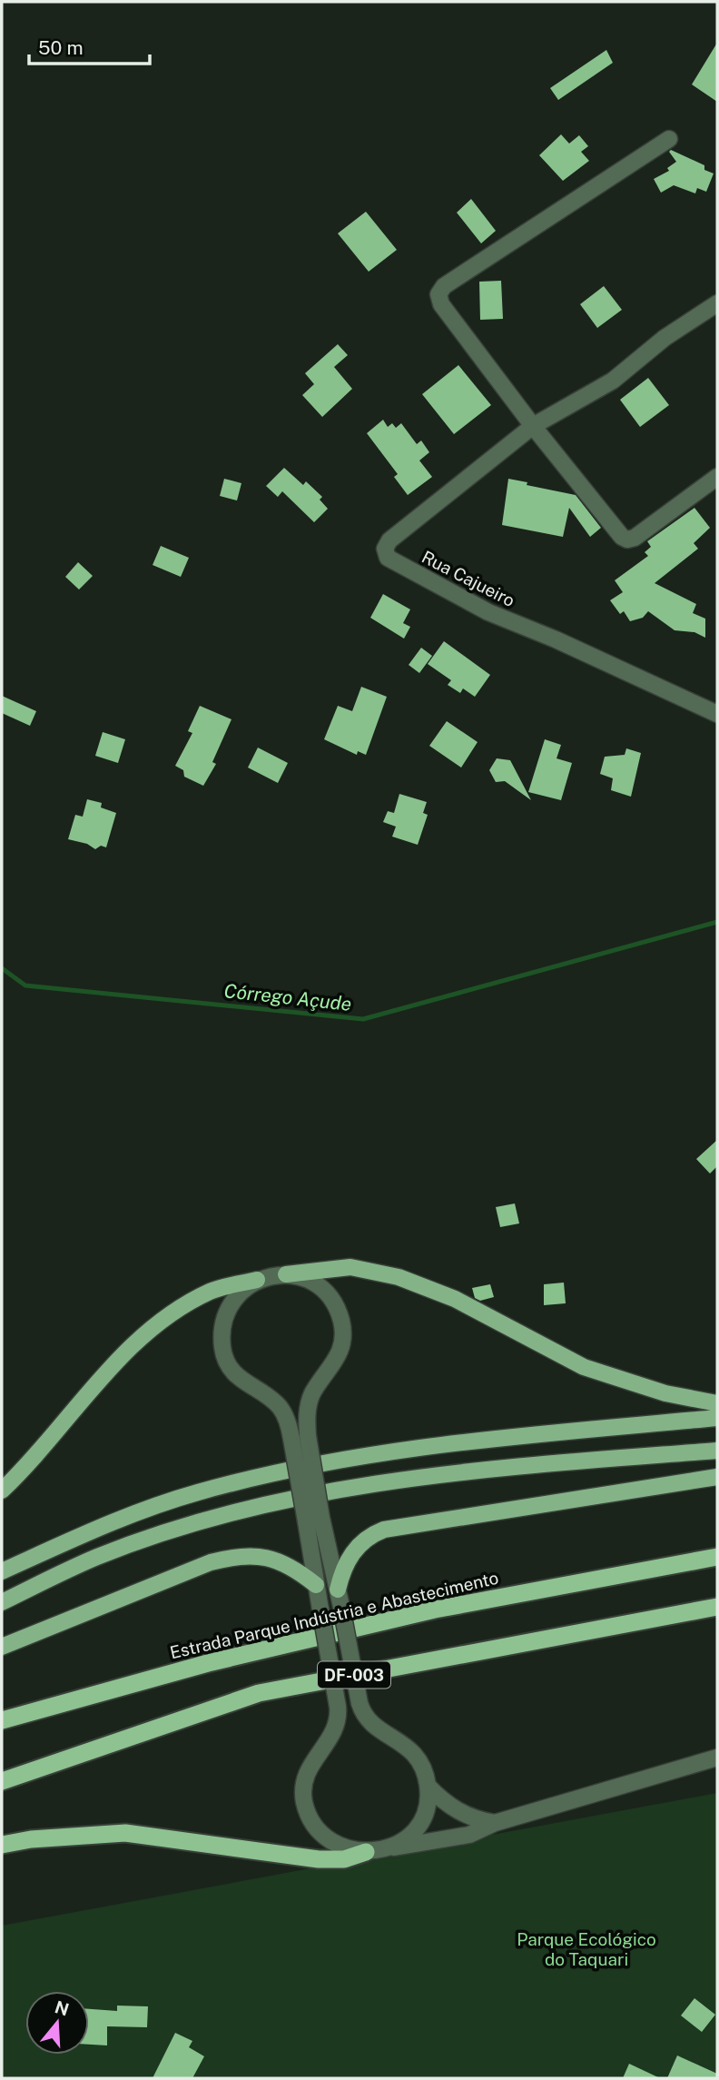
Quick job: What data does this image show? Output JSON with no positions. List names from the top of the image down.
{
  "streets": {
    "highway": ["Estrada Parque Indústria e Abastecimento", "DF-003"],
    "street": ["Rua Cajueiro"]
  },
  "water": ["Córrego Açude"],
  "parks": ["Parque Ecológico do Taquari"],
  "scale_bar": "50 m",
  "north": "top"
}
